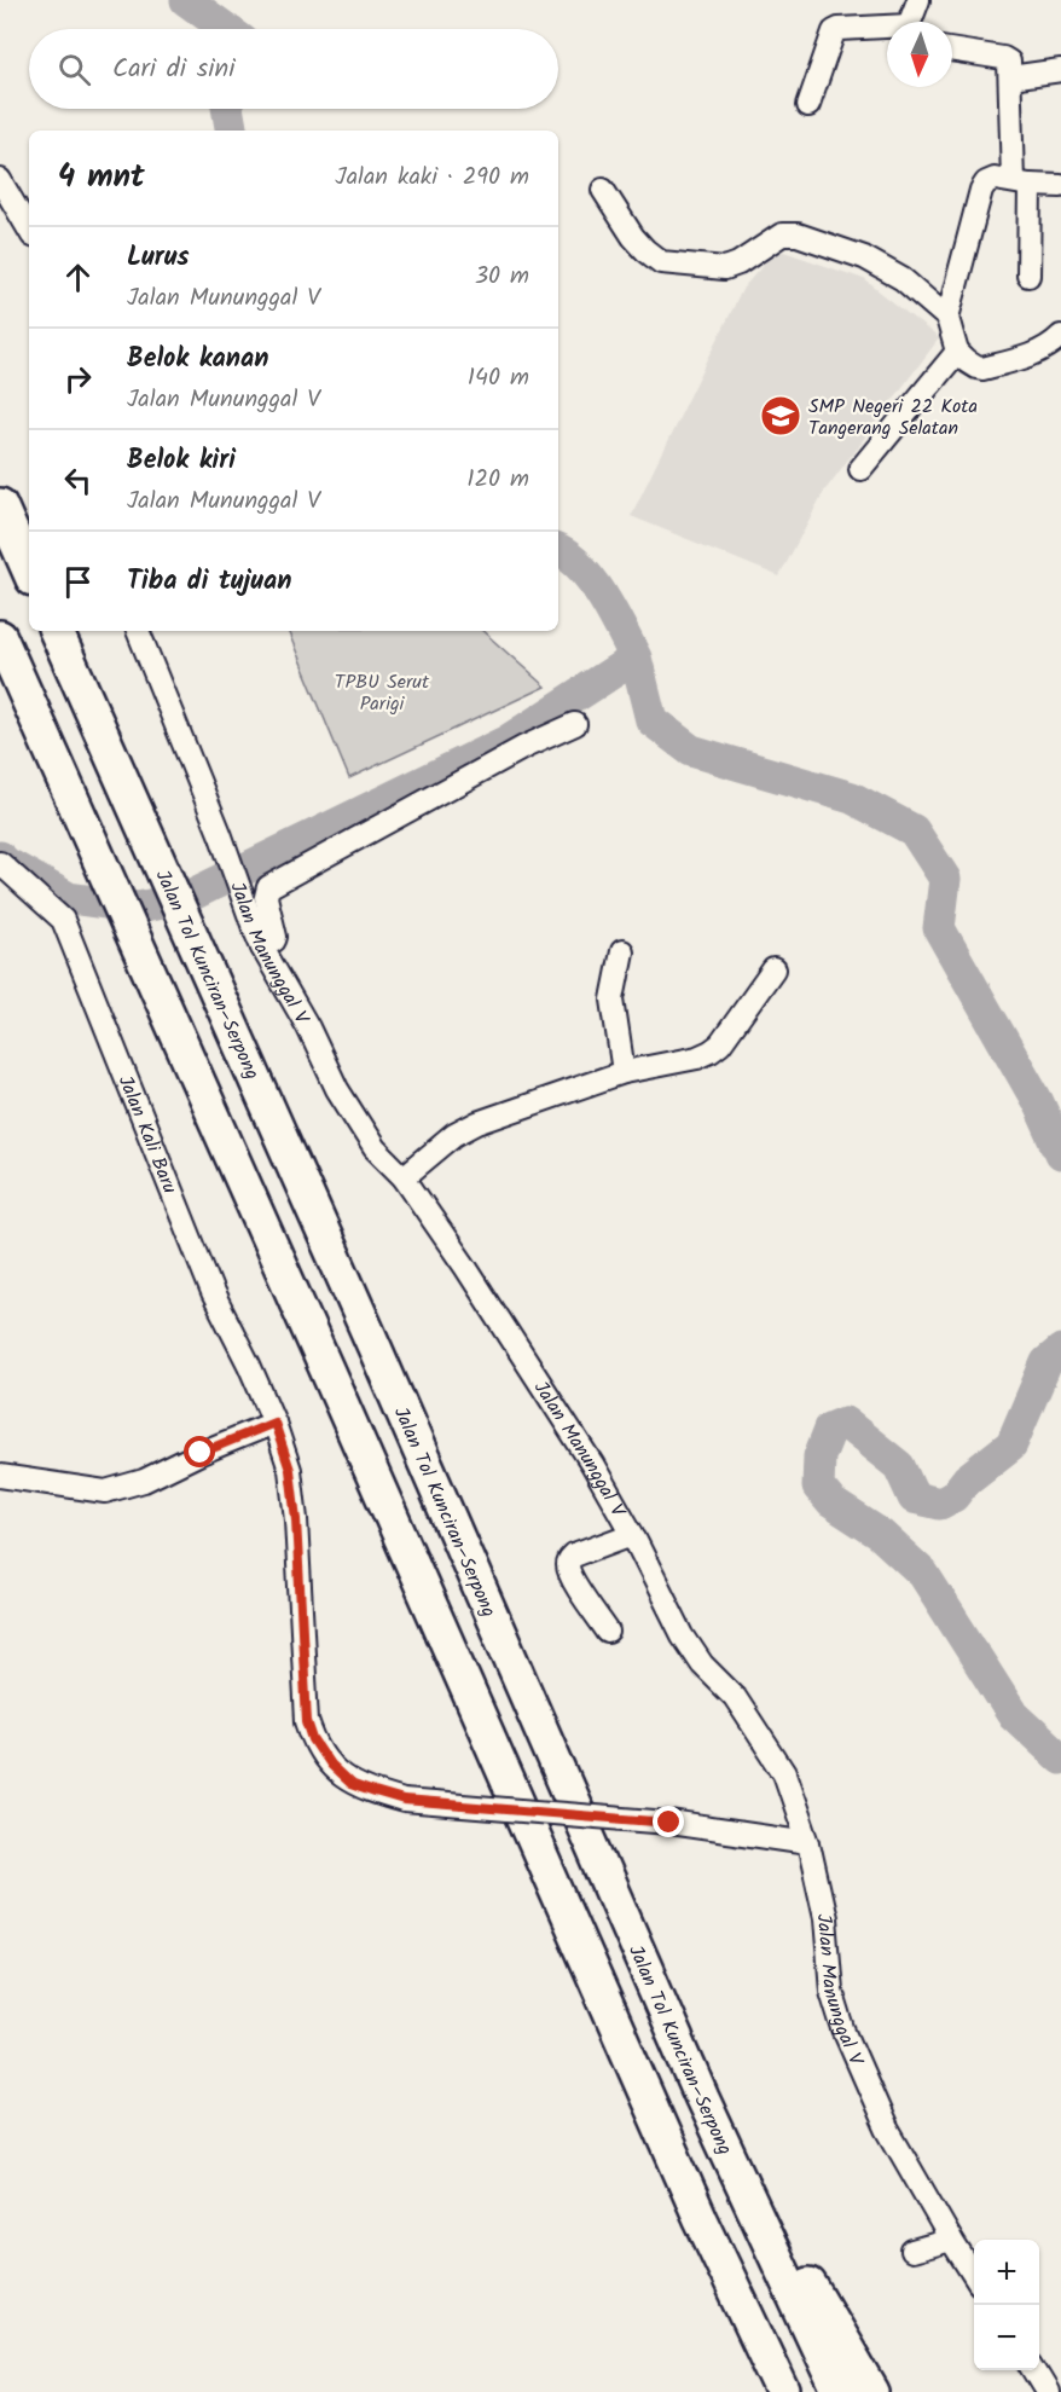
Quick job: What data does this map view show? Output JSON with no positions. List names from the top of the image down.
{
  "streets": {
    "highway": ["Jalan Tol Kunciran–Serpong"],
    "street": ["Jalan Manunggal V", "Jalan Kali Baru"]
  },
  "crossings": [
    ["Jalan Manunggal V", "Jalan Kali Baru"]
  ],
  "parks": ["TPBU Serut Parigi"],
  "places": {
    "school or university": ["SMP Negeri 22 Kota Tangerang Selatan"]
  },
  "north": "bottom",
  "page": {
    "search": "Cari di sini",
    "heading": ["4 mnt", "Jalan kaki · 290 m"],
    "list": [
      ["Lurus", "Jalan Mununggal V", "30 m"],
      ["Belok kanan", "Jalan Mununggal V", "140 m"],
      ["Belok kiri", "Jalan Mununggal V", "120 m"],
      "Tiba di tujuan"
    ],
    "map_buttons": ["+", "−"]
  }
}
